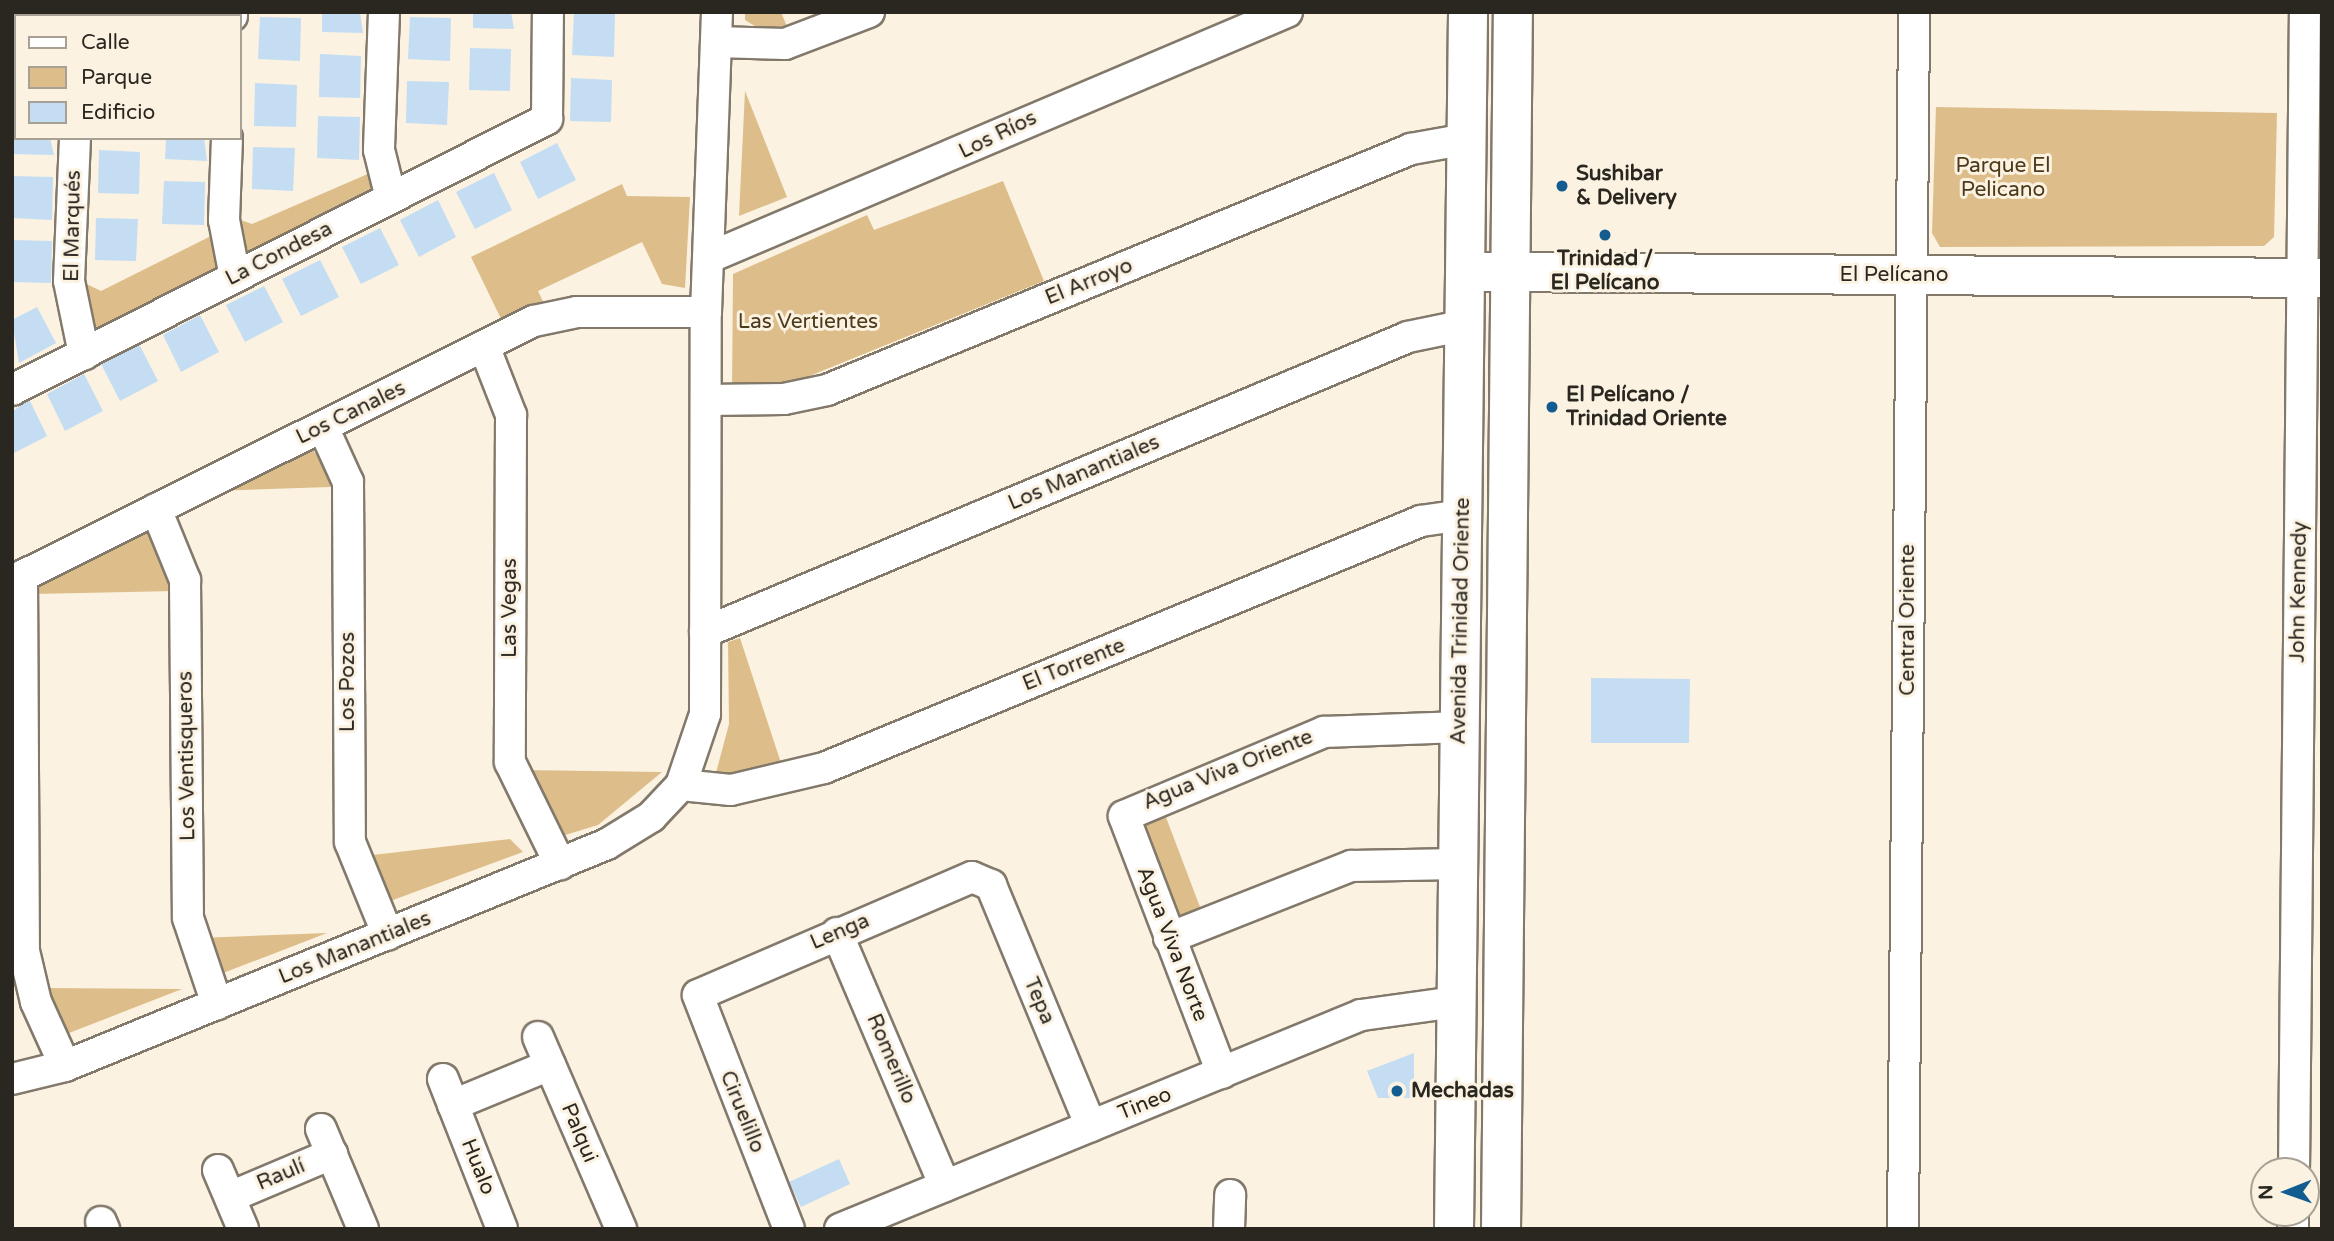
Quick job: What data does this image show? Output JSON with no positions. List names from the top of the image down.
{
  "streets": {
    "main road": ["El Pelícano", "Avenida Trinidad Oriente"],
    "street": [
      "Los Ríos",
      "El Marqués",
      "La Condesa",
      "El Arroyo",
      "Los Canales",
      "Los Manantiales",
      "John Kennedy",
      "Las Vegas",
      "Central Oriente",
      "El Torrente",
      "Los Pozos",
      "Los Ventisqueros",
      "Agua Viva Oriente",
      "Lenga",
      "Agua Viva Norte",
      "Tepa",
      "Romerillo",
      "Tineo",
      "Ciruelillo",
      "Palqui",
      "Hualo",
      "Raulí"
    ]
  },
  "crossings": [
    ["El Marqués", "La Condesa"],
    ["El Pelícano", "John Kennedy"],
    ["El Pelícano", "Central Oriente"],
    ["El Pelícano", "Avenida Trinidad Oriente"],
    ["El Arroyo", "Avenida Trinidad Oriente"],
    ["Los Canales", "Las Vegas"],
    ["Los Canales", "Los Pozos"],
    ["Los Canales", "Los Ventisqueros"],
    ["Los Manantiales", "Las Vegas"],
    ["Los Manantiales", "Avenida Trinidad Oriente"],
    ["Los Manantiales", "El Torrente"],
    ["Los Manantiales", "Los Pozos"],
    ["Los Manantiales", "Los Ventisqueros"],
    ["Avenida Trinidad Oriente", "El Torrente"],
    ["Avenida Trinidad Oriente", "Agua Viva Oriente"],
    ["Avenida Trinidad Oriente", "Tineo"],
    ["Agua Viva Oriente", "Agua Viva Norte"],
    ["Lenga", "Tepa"],
    ["Lenga", "Romerillo"],
    ["Lenga", "Ciruelillo"],
    ["Agua Viva Norte", "Tineo"],
    ["Tepa", "Tineo"],
    ["Romerillo", "Tineo"],
    ["Palqui", "Hualo"]
  ],
  "parks": ["Parque El Pelicano", "Las Vertientes"],
  "places": [
    "Sushibar & Delivery",
    "Trinidad / El Pelícano",
    "El Pelícano / Trinidad Oriente",
    "Mechadas"
  ],
  "legend": ["Calle", "Parque", "Edificio"],
  "north": "left"
}
